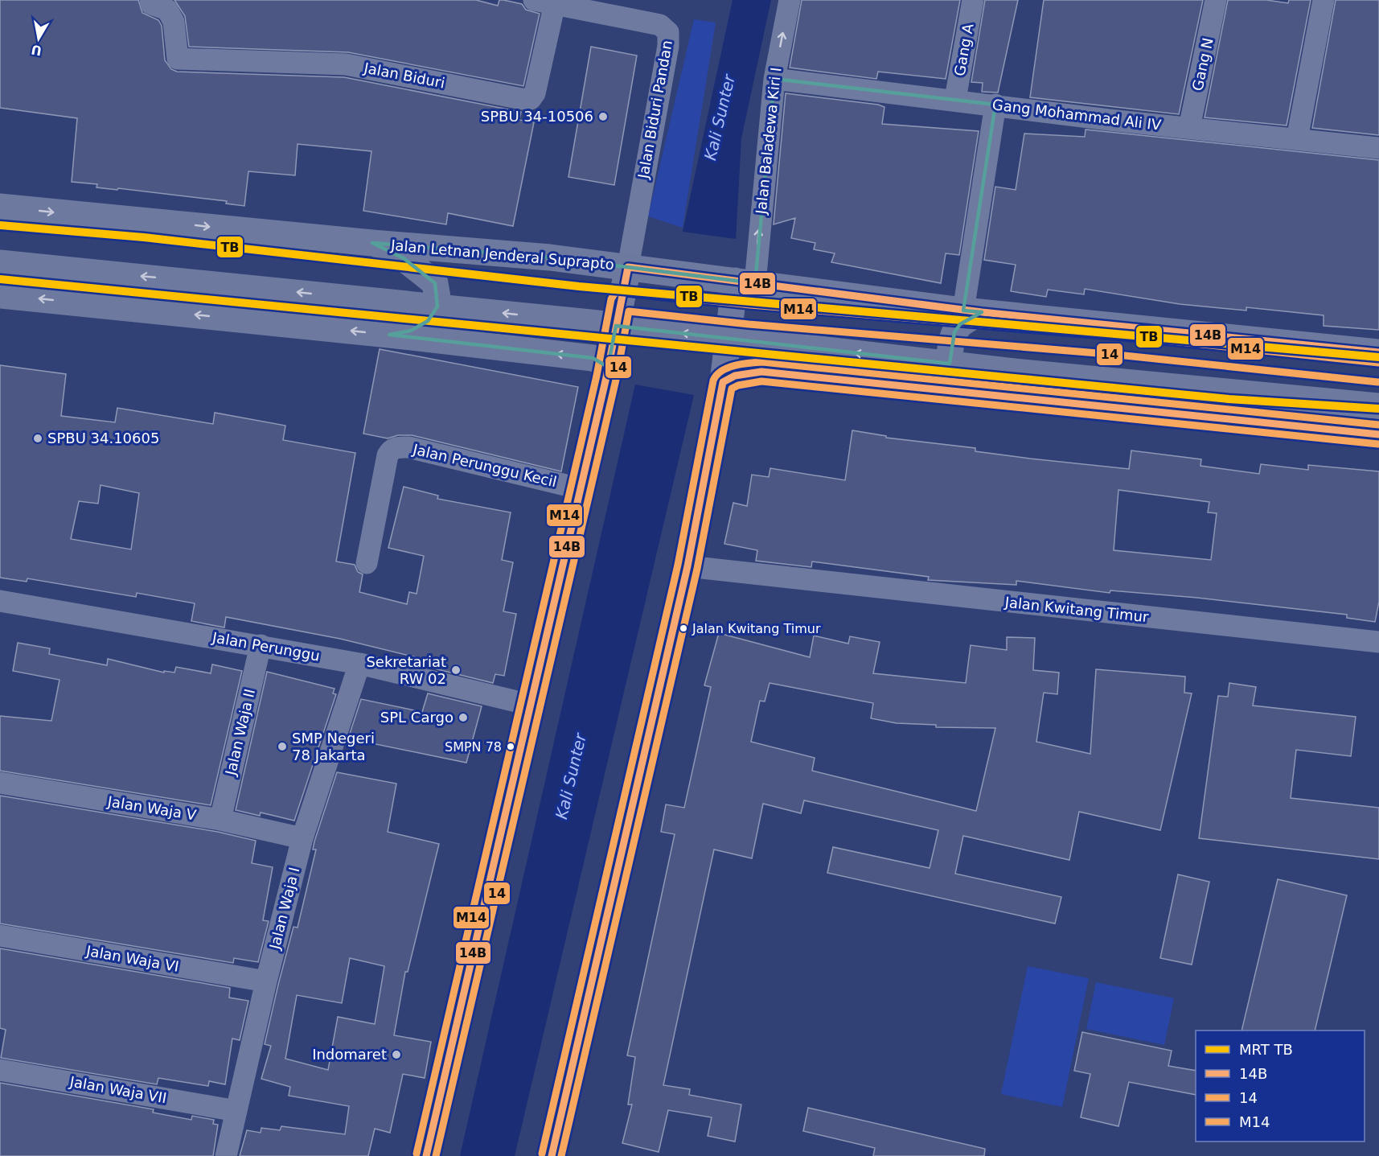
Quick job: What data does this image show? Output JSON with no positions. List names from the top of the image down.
{
  "streets": {
    "main road": ["Jalan Letnan Jenderal Suprapto"],
    "street": [
      "Gang A",
      "Gang N",
      "Jalan Biduri",
      "Jalan Biduri Pandan",
      "Gang Mohammad Ali IV",
      "Jalan Baladewa Kiri I",
      "Jalan Perunggu Kecil",
      "Jalan Kwitang Timur",
      "Jalan Perunggu",
      "Jalan Waja II",
      "Jalan Waja V",
      "Jalan Waja I",
      "Jalan Waja VI",
      "Jalan Waja VII"
    ]
  },
  "crossings": [
    ["Gang A", "Gang Mohammad Ali IV"],
    ["Gang N", "Gang Mohammad Ali IV"],
    ["Jalan Biduri", "Jalan Biduri Pandan"],
    ["Jalan Biduri Pandan", "Jalan Letnan Jenderal Suprapto"],
    ["Gang Mohammad Ali IV", "Jalan Baladewa Kiri I"],
    ["Jalan Baladewa Kiri I", "Jalan Letnan Jenderal Suprapto"],
    ["Jalan Perunggu", "Jalan Waja II"],
    ["Jalan Perunggu", "Jalan Waja I"],
    ["Jalan Waja II", "Jalan Waja V"],
    ["Jalan Waja V", "Jalan Waja I"],
    ["Jalan Waja I", "Jalan Waja VI"],
    ["Jalan Waja I", "Jalan Waja VII"]
  ],
  "one_way": ["Jalan Baladewa Kiri I"],
  "water": ["Kali Sunter"],
  "places": [
    "SPBU 34-10506",
    "SPBU 34.10605",
    "Jalan Kwitang Timur",
    "Sekretariat RW 02",
    "SPL Cargo",
    "SMP Negeri 78 Jakarta",
    "SMPN 78",
    "Indomaret"
  ],
  "lines": [
    "metro line TB",
    "transit line 14B",
    "transit line M14",
    "transit line 14"
  ],
  "legend": [
    "MRT TB",
    "14B",
    "14",
    "M14"
  ],
  "north": "bottom"
}
